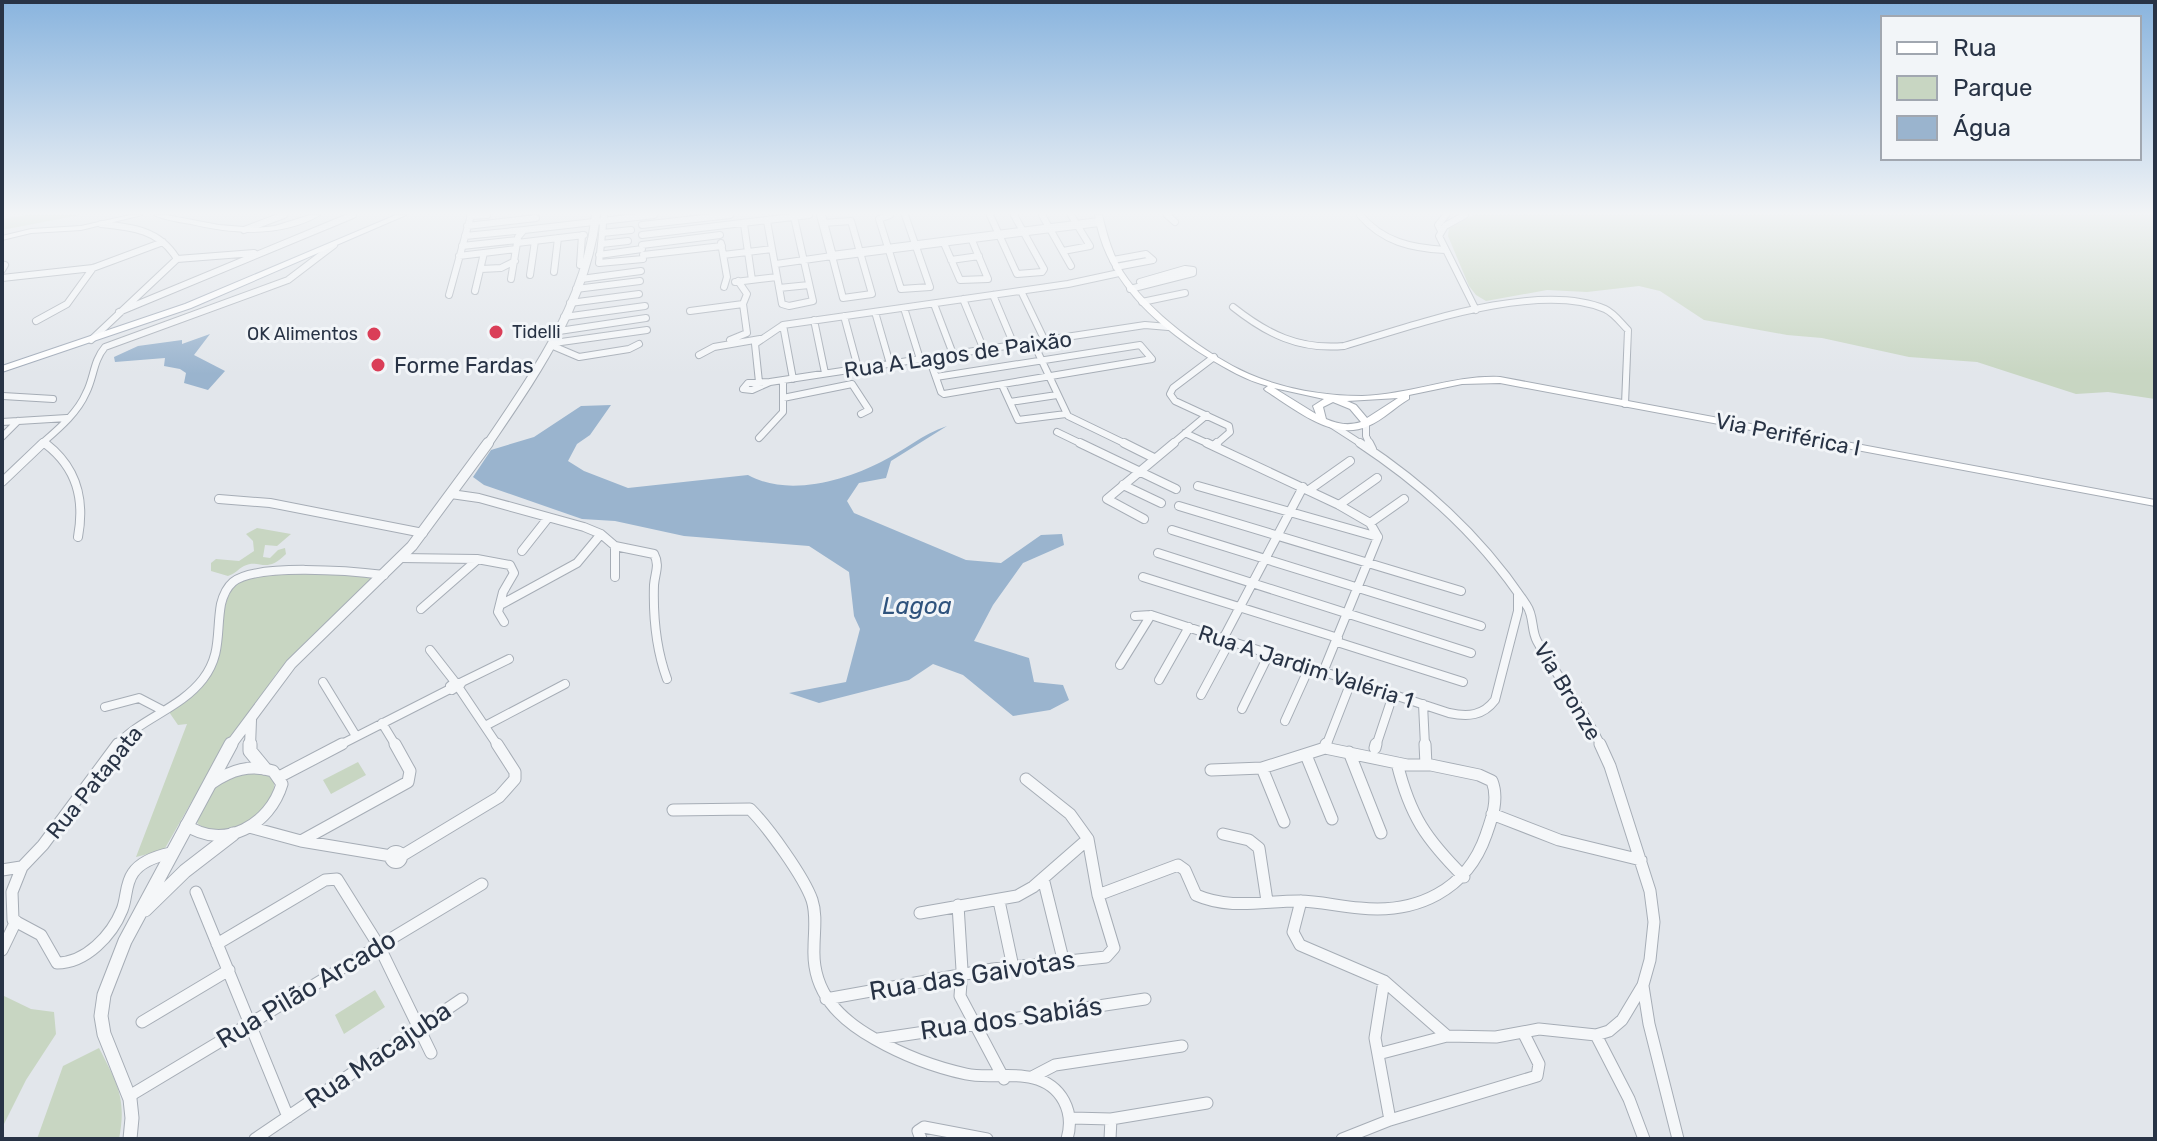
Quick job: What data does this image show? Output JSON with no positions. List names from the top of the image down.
{
  "streets": {
    "main road": ["Via Periférica I"],
    "street": [
      "Rua A Lagos de Paixão",
      "Rua A Jardim Valéria 1",
      "Via Bronze",
      "Rua Patapata",
      "Rua das Gaivotas",
      "Rua Pilão Arcado",
      "Rua dos Sabiás",
      "Rua Macajuba"
    ]
  },
  "crossings": [
    ["Rua A Jardim Valéria 1", "Via Bronze"]
  ],
  "water": ["Lagoa"],
  "places": ["Tidelli", "OK Alimentos", "Forme Fardas"],
  "legend": ["Rua", "Parque", "Água"]
}
